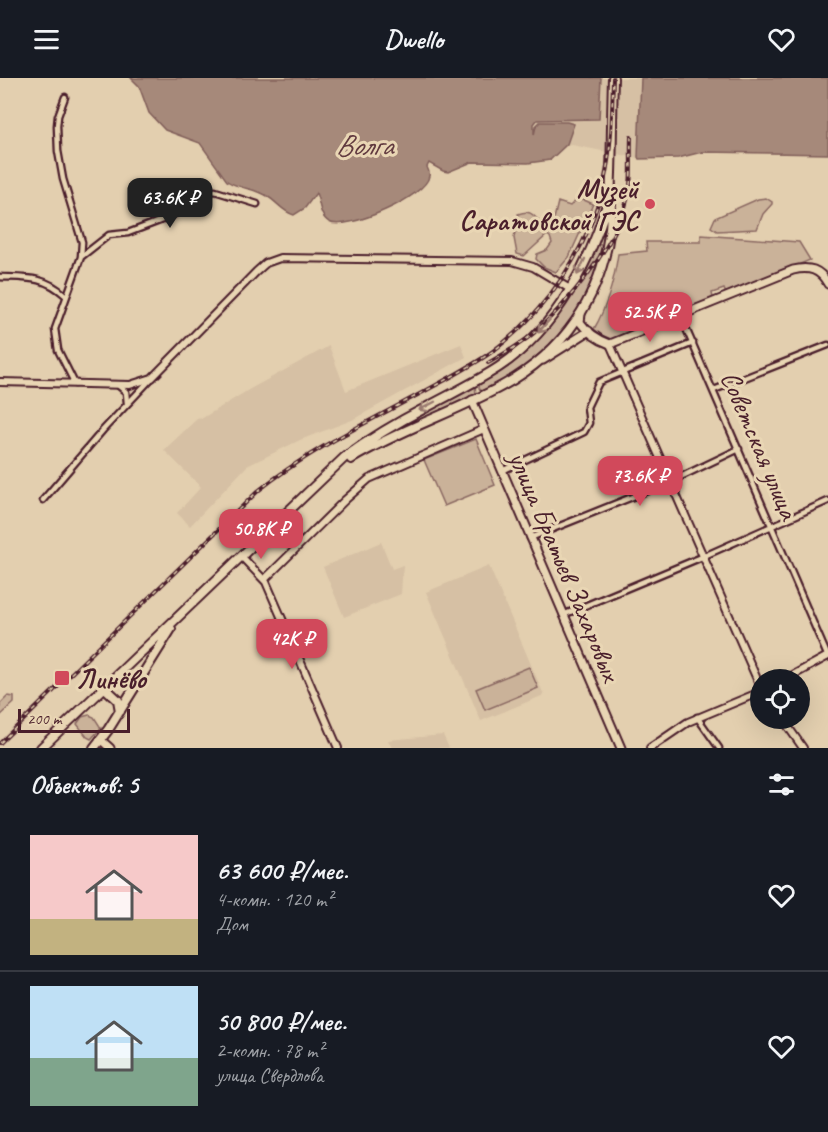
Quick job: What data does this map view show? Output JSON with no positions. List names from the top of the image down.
{
  "streets": {
    "main road": ["улица Братьев Захаровых"],
    "street": ["Советская улица"]
  },
  "water": ["Волга"],
  "places": {
    "other": ["Музей Саратовской ГЭС"],
    "transit": ["Линёво"]
  },
  "scale_bar": "200 m",
  "page": {
    "header": "Dwello",
    "price": [
      "63.6K ₽",
      "52.5K ₽",
      "73.6K ₽",
      "50.8K ₽",
      "42K ₽"
    ],
    "scale": "200 m",
    "heading": "Объектов: 5",
    "list": [
      {
        "name": "63 600 ₽/мес.",
        "note": "4-комн. · 120 m² · Дом"
      },
      {
        "name": "50 800 ₽/мес.",
        "note": "2-комн. · 78 m² · улица Свердлова"
      }
    ]
  }
}
